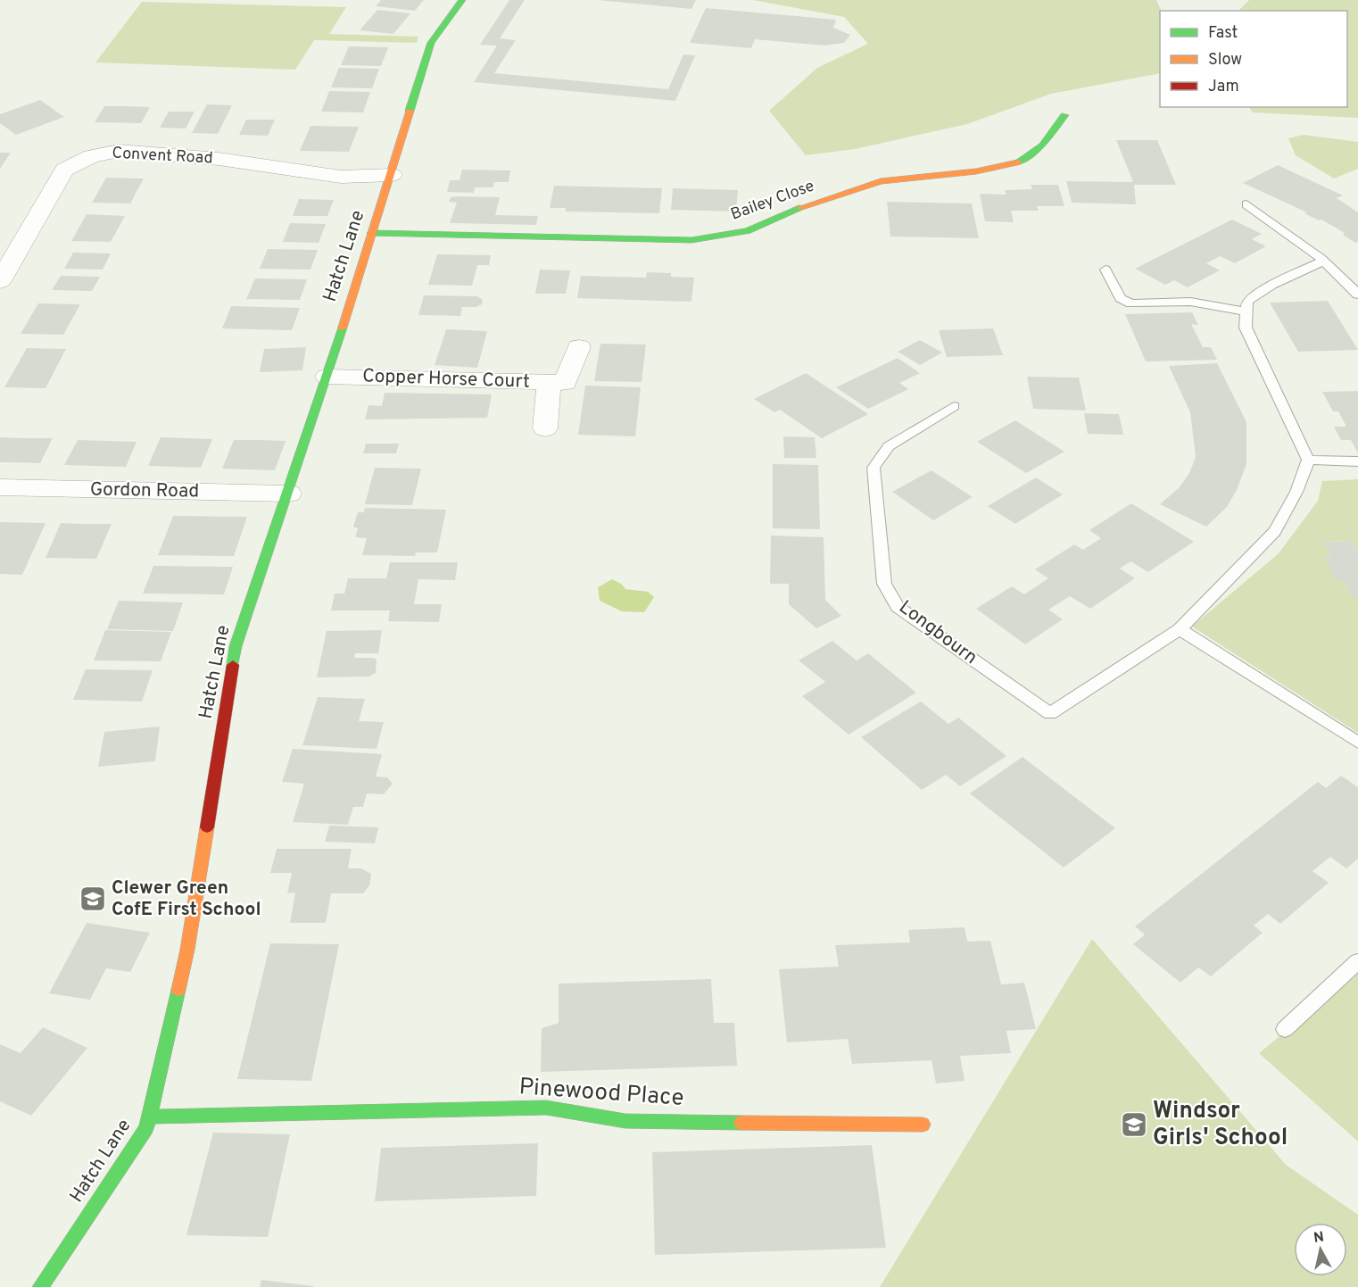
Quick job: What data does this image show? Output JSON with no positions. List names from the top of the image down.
{
  "streets": {
    "street": [
      "Convent Road",
      "Bailey Close",
      "Hatch Lane",
      "Copper Horse Court",
      "Gordon Road",
      "Pinewood Place"
    ],
    "lane": ["Longbourn"]
  },
  "crossings": [
    ["Convent Road", "Hatch Lane"],
    ["Bailey Close", "Hatch Lane"],
    ["Hatch Lane", "Copper Horse Court"],
    ["Hatch Lane", "Gordon Road"],
    ["Hatch Lane", "Pinewood Place"]
  ],
  "places": {
    "school or university": ["Clewer Green CofE First School", "Windsor Girls' School"]
  },
  "legend": ["Fast", "Slow", "Jam"],
  "north": "top"
}
